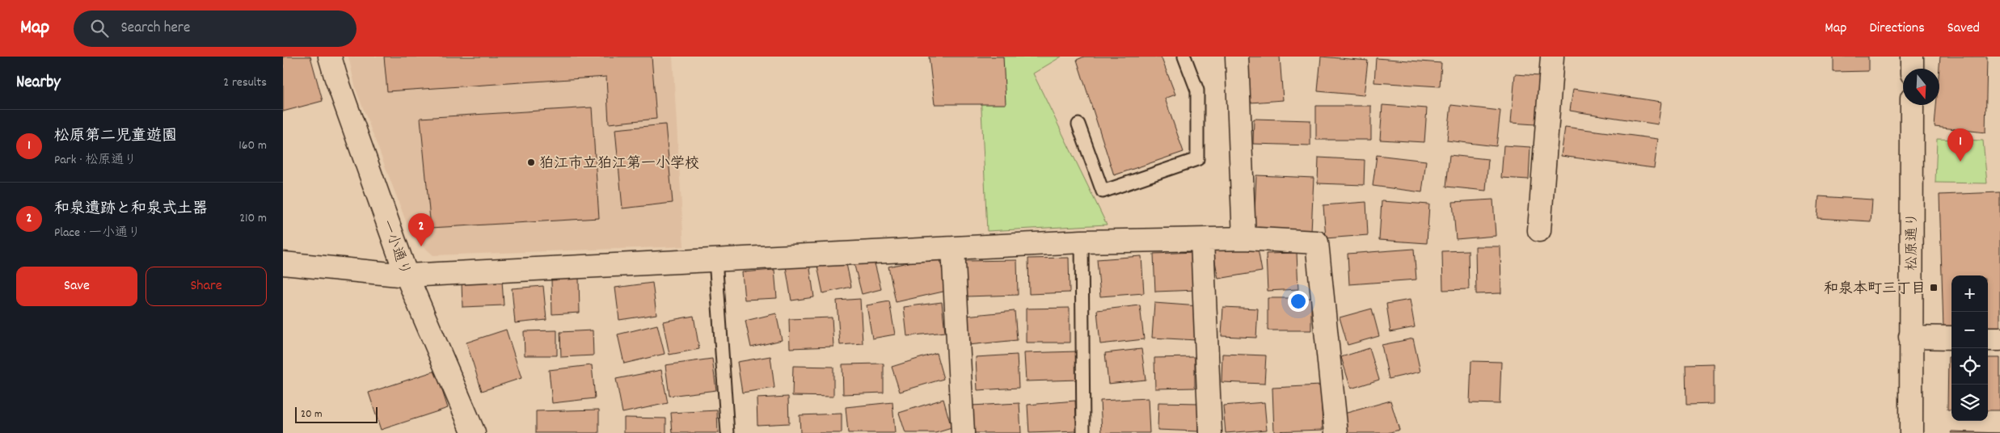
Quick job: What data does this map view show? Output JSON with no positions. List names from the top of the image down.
{
  "streets": {
    "street": ["松原通り", "一小通り"]
  },
  "places": {
    "other": ["狛江市立狛江第一小学校"],
    "transit": ["和泉本町三丁目"]
  },
  "scale_bar": "20 m",
  "north": "bottom",
  "page": {
    "header": "Map",
    "search": "Search here",
    "nav": ["Map", "Directions", "Saved"],
    "heading": ["Nearby", "2 results"],
    "list": [
      {
        "mark": "1",
        "name": "松原第二児童遊園",
        "note": "Park · 松原通り",
        "value": "160 m"
      },
      {
        "mark": "2",
        "name": "和泉遺跡と和泉式土器",
        "note": "Place · 一小通り",
        "value": "210 m"
      }
    ],
    "pins": ["1", "2"],
    "buttons": ["Save", "Share"],
    "map_buttons": ["+", "−"],
    "scale": "20 m"
  }
}
